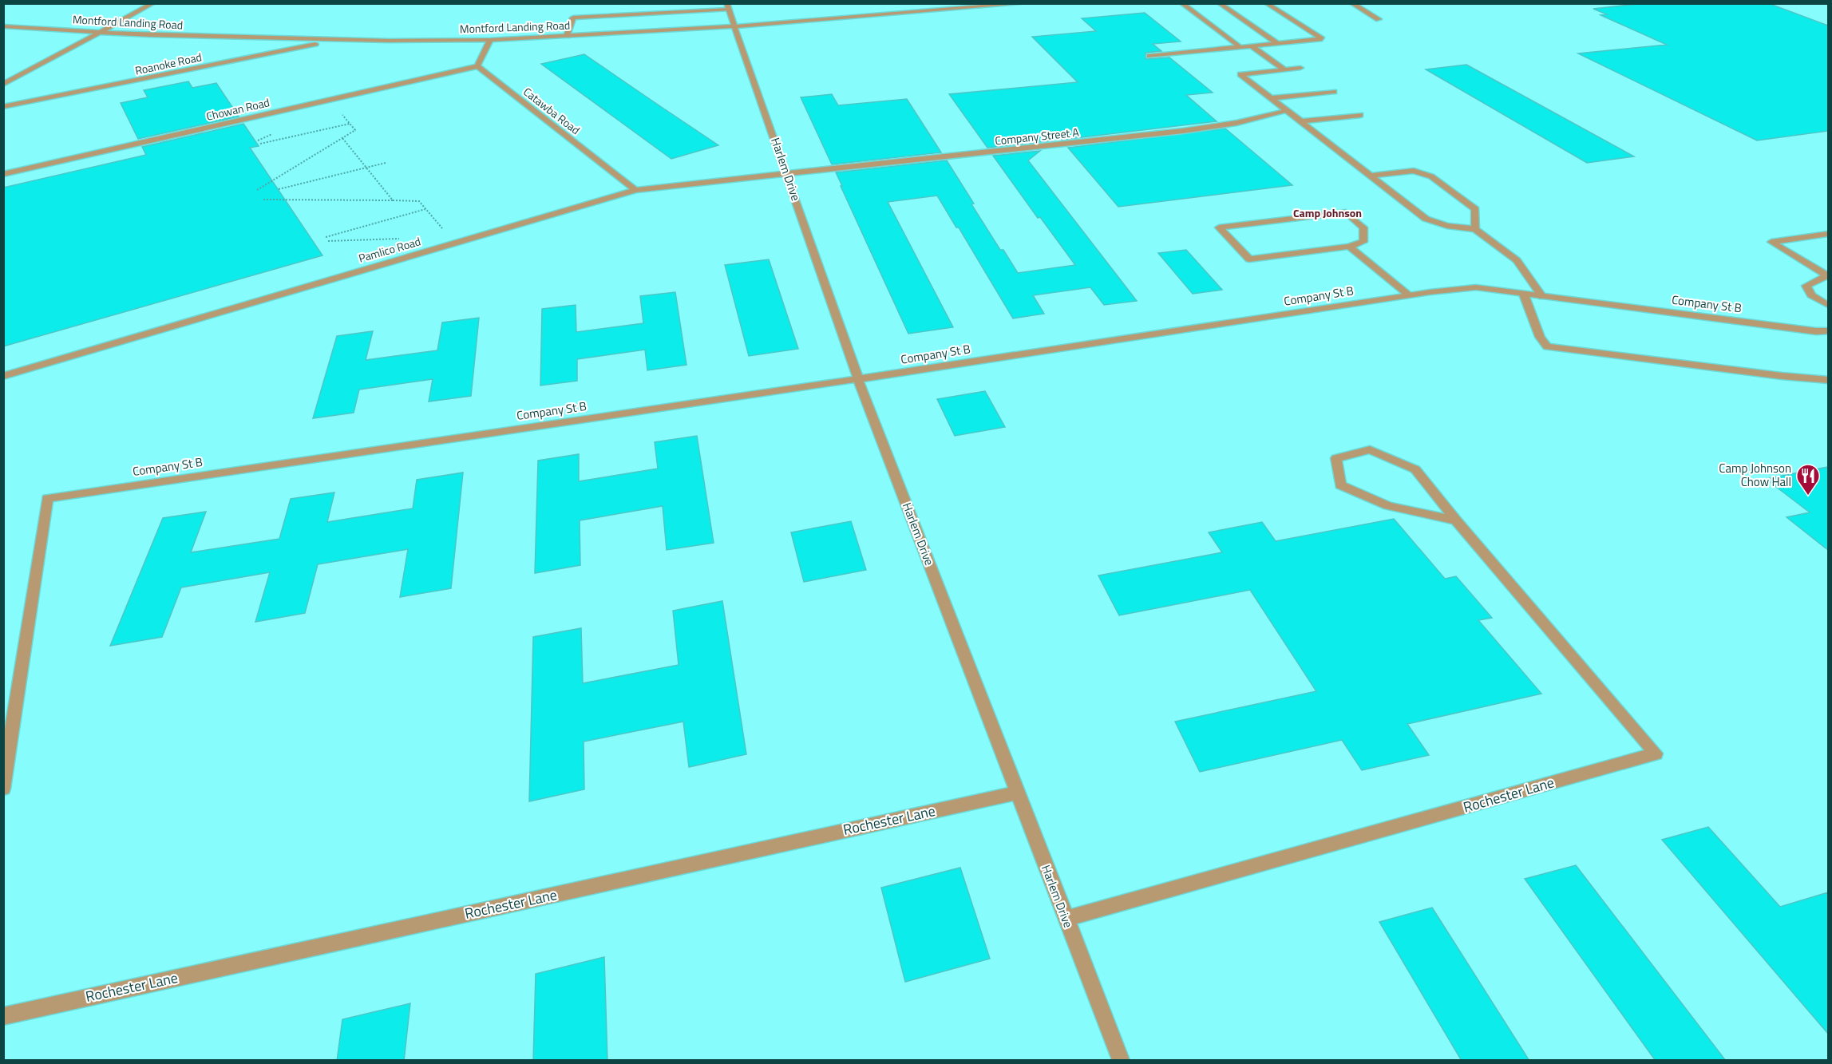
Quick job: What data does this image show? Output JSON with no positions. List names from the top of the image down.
{
  "streets": {
    "street": [
      "Montford Landing Road",
      "Roanoke Road",
      "Chowan Road",
      "Catawba Road",
      "Company Street A",
      "Harlem Drive",
      "Pamlico Road",
      "Company St B",
      "Rochester Lane"
    ]
  },
  "crossings": [
    ["Montford Landing Road", "Roanoke Road"],
    ["Montford Landing Road", "Harlem Drive"],
    ["Chowan Road", "Catawba Road"],
    ["Catawba Road", "Pamlico Road"],
    ["Company Street A", "Harlem Drive"],
    ["Company Street A", "Pamlico Road"],
    ["Harlem Drive", "Pamlico Road"],
    ["Harlem Drive", "Company St B"],
    ["Harlem Drive", "Rochester Lane"]
  ],
  "districts": ["Camp Johnson"],
  "places": {
    "restaurant": ["Camp Johnson Chow Hall"]
  }
}
